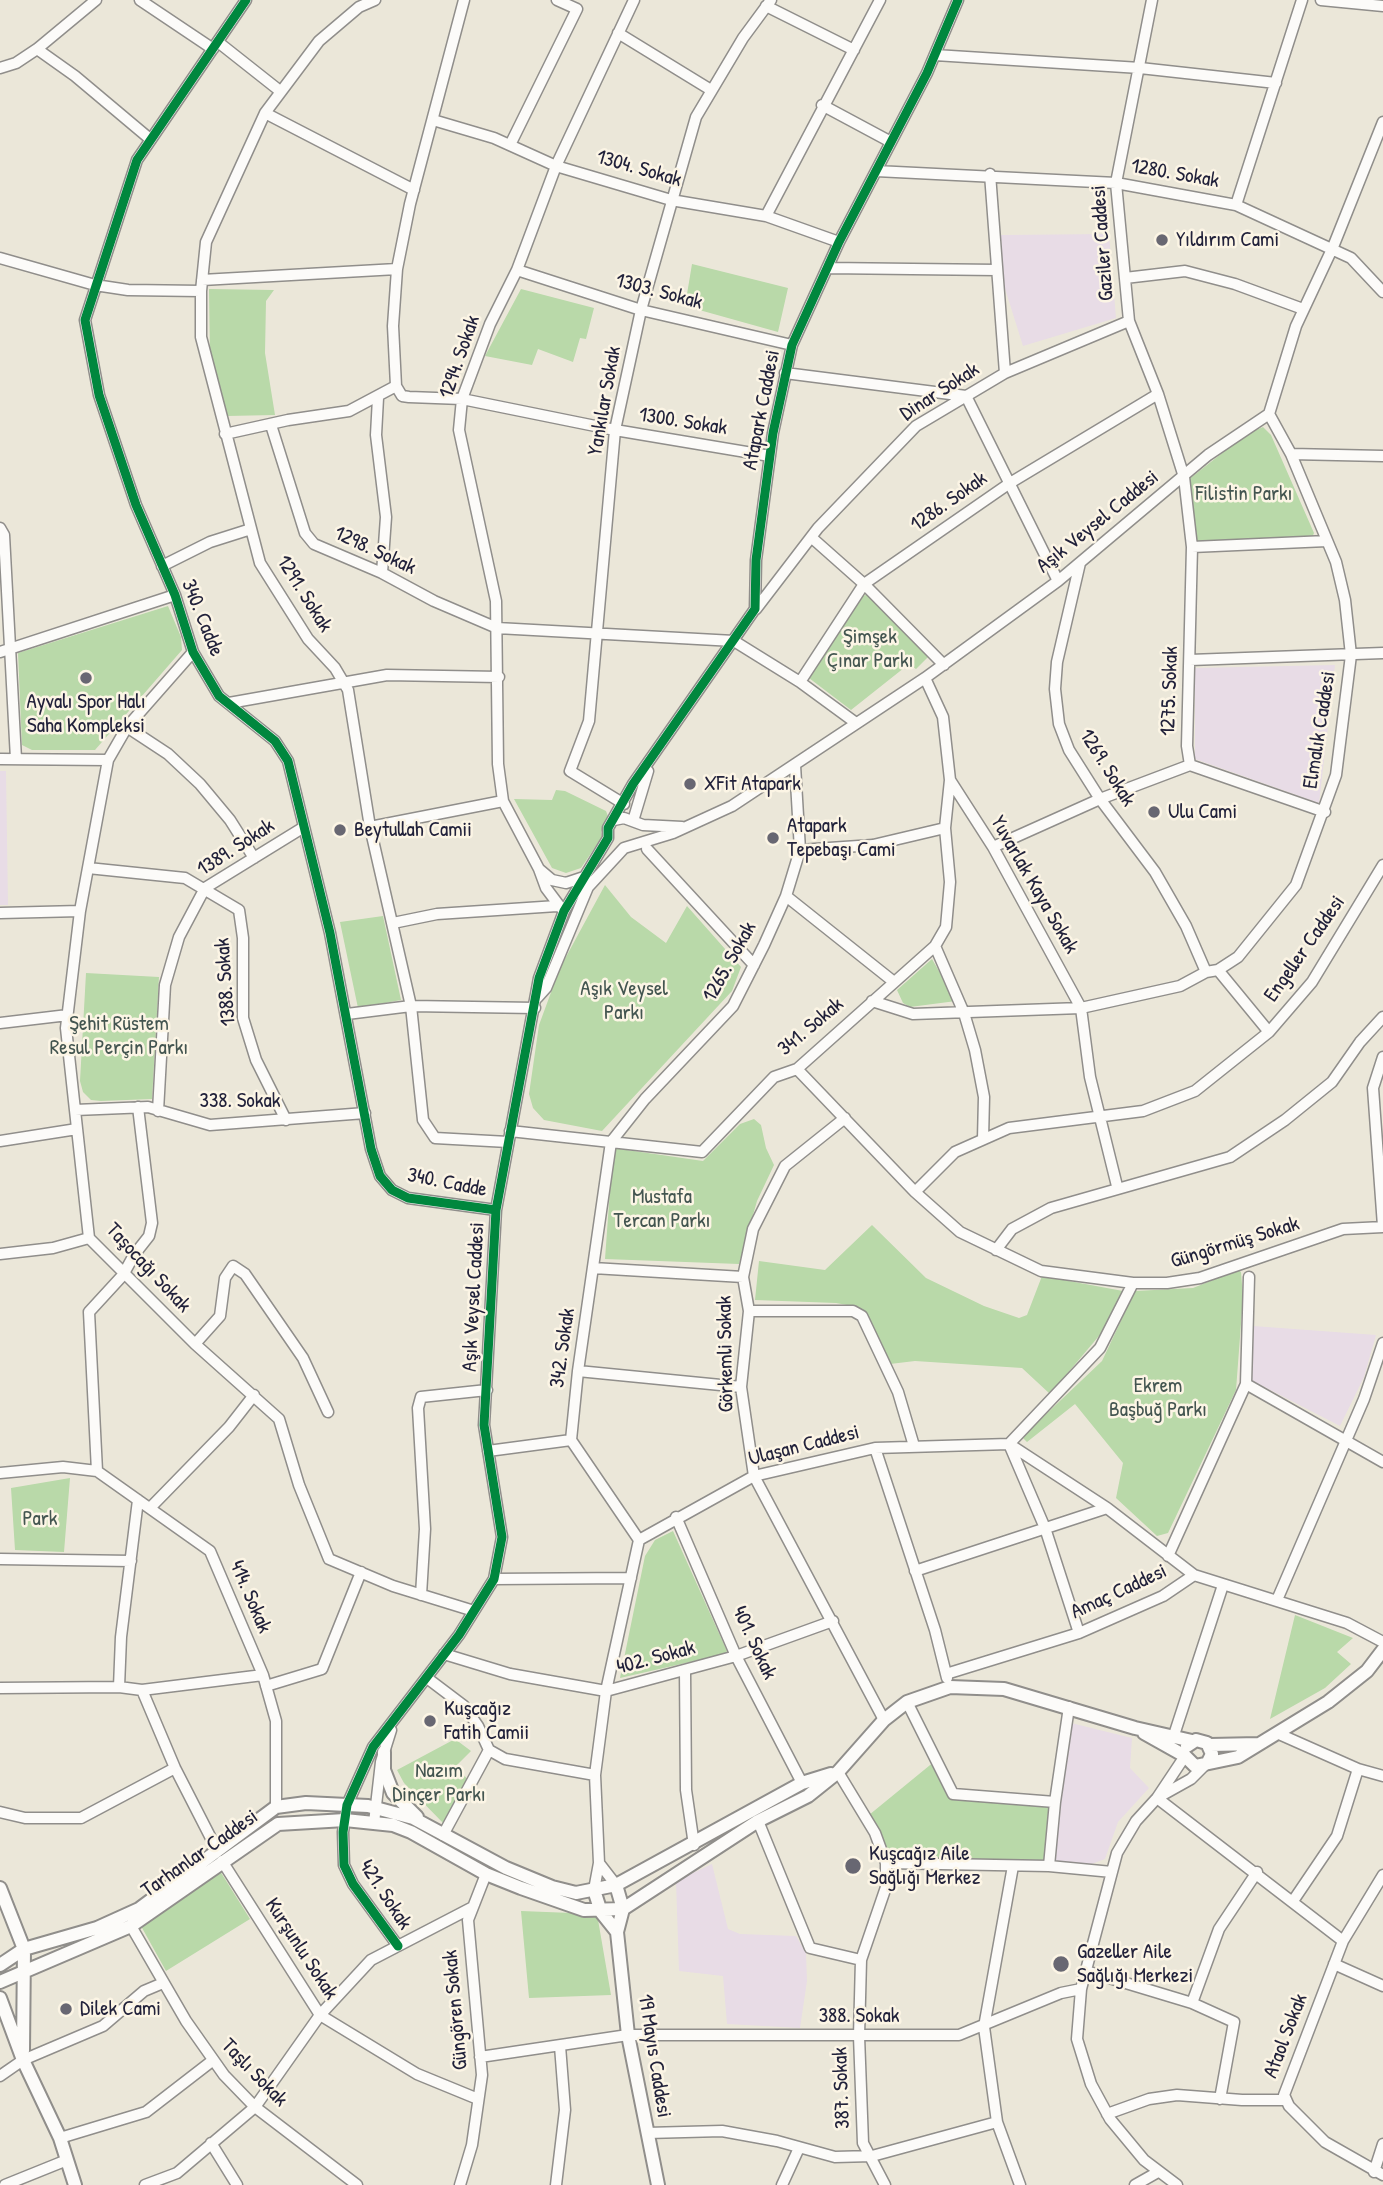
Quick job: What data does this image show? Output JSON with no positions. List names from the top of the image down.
{
  "streets": {
    "main road": ["Tarhanlar Caddesi", "19 Mayıs Caddesi"],
    "street": [
      "1304. Sokak",
      "1280. Sokak",
      "Gaziler Caddesi",
      "1303. Sokak",
      "1294. Sokak",
      "Dinar Sokak",
      "Yankılar Sokak",
      "Atapark Caddesi",
      "1300. Sokak",
      "1286. Sokak",
      "Aşık Veysel Caddesi",
      "1298. Sokak",
      "1291. Sokak",
      "340. Cadde",
      "1275. Sokak",
      "Elmalık Caddesi",
      "1269. Sokak",
      "1389. Sokak",
      "Yuvarlak Kaya Sokak",
      "Engeller Caddesi",
      "1265. Sokak",
      "1388. Sokak",
      "341. Sokak",
      "338. Sokak",
      "Güngörmüş Sokak",
      "Taşocağı Sokak",
      "342. Sokak",
      "Görkemli Sokak",
      "Ulaşan Caddesi",
      "Amaç Caddesi",
      "414. Sokak",
      "401. Sokak",
      "402. Sokak",
      "421. Sokak",
      "Kurşunlu Sokak",
      "Güngören Sokak",
      "388. Sokak",
      "Ataol Sokak",
      "Taşlı Sokak",
      "387. Sokak"
    ]
  },
  "crossings": [
    ["1304. Sokak", "1294. Sokak"],
    ["1304. Sokak", "Yankılar Sokak"],
    ["1304. Sokak", "Atapark Caddesi"],
    ["1280. Sokak", "Gaziler Caddesi"],
    ["1280. Sokak", "Atapark Caddesi"],
    ["Gaziler Caddesi", "Dinar Sokak"],
    ["Gaziler Caddesi", "1286. Sokak"],
    ["Gaziler Caddesi", "Aşık Veysel Caddesi"],
    ["Gaziler Caddesi", "1275. Sokak"],
    ["1303. Sokak", "1294. Sokak"],
    ["1303. Sokak", "Yankılar Sokak"],
    ["1303. Sokak", "Atapark Caddesi"],
    ["1294. Sokak", "1300. Sokak"],
    ["1294. Sokak", "Aşık Veysel Caddesi"],
    ["1294. Sokak", "1298. Sokak"],
    ["Dinar Sokak", "Atapark Caddesi"],
    ["Yankılar Sokak", "1300. Sokak"],
    ["Atapark Caddesi", "1300. Sokak"],
    ["Aşık Veysel Caddesi", "1291. Sokak"],
    ["Aşık Veysel Caddesi", "340. Cadde"],
    ["Aşık Veysel Caddesi", "1275. Sokak"],
    ["Aşık Veysel Caddesi", "Elmalık Caddesi"],
    ["Aşık Veysel Caddesi", "1269. Sokak"],
    ["Aşık Veysel Caddesi", "Yuvarlak Kaya Sokak"],
    ["Aşık Veysel Caddesi", "1265. Sokak"],
    ["Aşık Veysel Caddesi", "341. Sokak"],
    ["Aşık Veysel Caddesi", "Taşocağı Sokak"],
    ["Aşık Veysel Caddesi", "402. Sokak"],
    ["Aşık Veysel Caddesi", "Tarhanlar Caddesi"],
    ["Aşık Veysel Caddesi", "421. Sokak"],
    ["1291. Sokak", "341. Sokak"],
    ["340. Cadde", "1389. Sokak"],
    ["340. Cadde", "338. Sokak"],
    ["340. Cadde", "Taşocağı Sokak"],
    ["1275. Sokak", "Elmalık Caddesi"],
    ["Elmalık Caddesi", "1269. Sokak"],
    ["Elmalık Caddesi", "Yuvarlak Kaya Sokak"],
    ["Elmalık Caddesi", "341. Sokak"],
    ["1389. Sokak", "1388. Sokak"],
    ["1389. Sokak", "338. Sokak"],
    ["Yuvarlak Kaya Sokak", "Engeller Caddesi"],
    ["Yuvarlak Kaya Sokak", "341. Sokak"],
    ["Engeller Caddesi", "Güngörmüş Sokak"],
    ["1265. Sokak", "341. Sokak"],
    ["1265. Sokak", "342. Sokak"],
    ["1388. Sokak", "338. Sokak"],
    ["1388. Sokak", "Taşocağı Sokak"],
    ["341. Sokak", "Güngörmüş Sokak"],
    ["341. Sokak", "342. Sokak"],
    ["338. Sokak", "Taşocağı Sokak"],
    ["Güngörmüş Sokak", "Görkemli Sokak"],
    ["Görkemli Sokak", "Ulaşan Caddesi"],
    ["Görkemli Sokak", "402. Sokak"],
    ["Görkemli Sokak", "Tarhanlar Caddesi"],
    ["Ulaşan Caddesi", "401. Sokak"],
    ["414. Sokak", "Tarhanlar Caddesi"],
    ["401. Sokak", "402. Sokak"],
    ["401. Sokak", "Tarhanlar Caddesi"],
    ["Tarhanlar Caddesi", "421. Sokak"],
    ["Tarhanlar Caddesi", "Kurşunlu Sokak"],
    ["Tarhanlar Caddesi", "Güngören Sokak"],
    ["Tarhanlar Caddesi", "Taşlı Sokak"],
    ["Tarhanlar Caddesi", "387. Sokak"],
    ["Kurşunlu Sokak", "Güngören Sokak"],
    ["Güngören Sokak", "388. Sokak"],
    ["388. Sokak", "19 Mayıs Caddesi"],
    ["388. Sokak", "387. Sokak"]
  ],
  "parks": [
    "Filistin Parkı",
    "Şimşek Çınar Parkı",
    "Aşık Veysel Parkı",
    "Şehit Rüstem Resul Perçin Parkı",
    "Mustafa Tercan Parkı",
    "Ekrem Başbuğ Parkı",
    "Park",
    "Nazım Dinçer Parkı"
  ],
  "places": [
    "Yıldırım Cami",
    "Ayvalı Spor Halı Saha Kompleksi",
    "XFit Atapark",
    "Ulu Cami",
    "Beytullah Camii",
    "Atapark Tepebaşı Cami",
    "Kuşcağız Fatih Camii",
    "Kuşcağız Aile Sağlığı Merkez",
    "Gazeller Aile Sağlığı Merkezi",
    "Dilek Cami"
  ]
}
